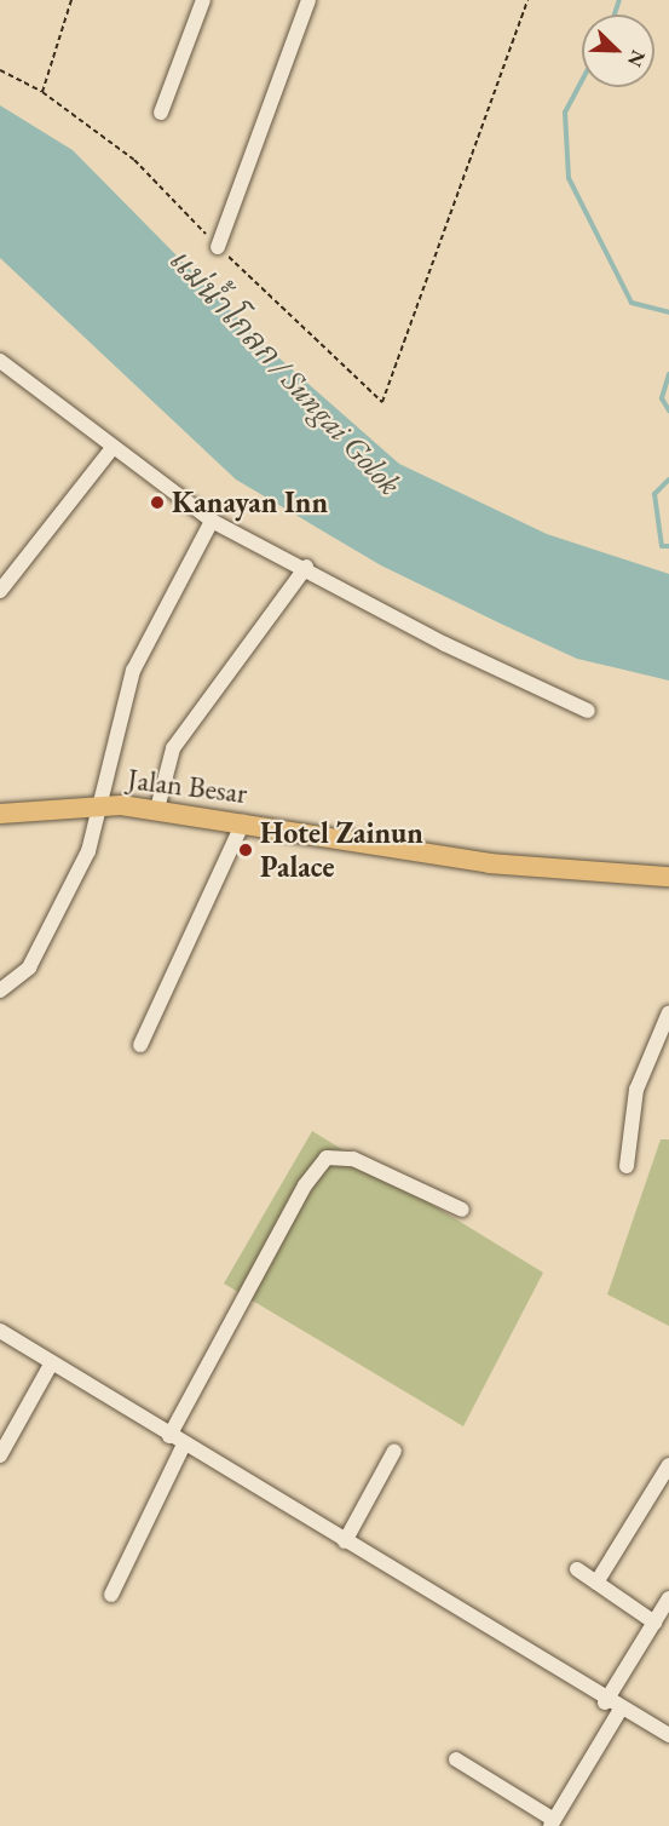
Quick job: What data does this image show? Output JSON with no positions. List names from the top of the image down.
{
  "streets": {
    "main road": ["Jalan Besar"]
  },
  "water": ["แม่น้ำโกลก / Sungai Golok"],
  "places": ["Kanayan Inn", "Hotel Zainun Palace"],
  "north": "bottom right"
}
